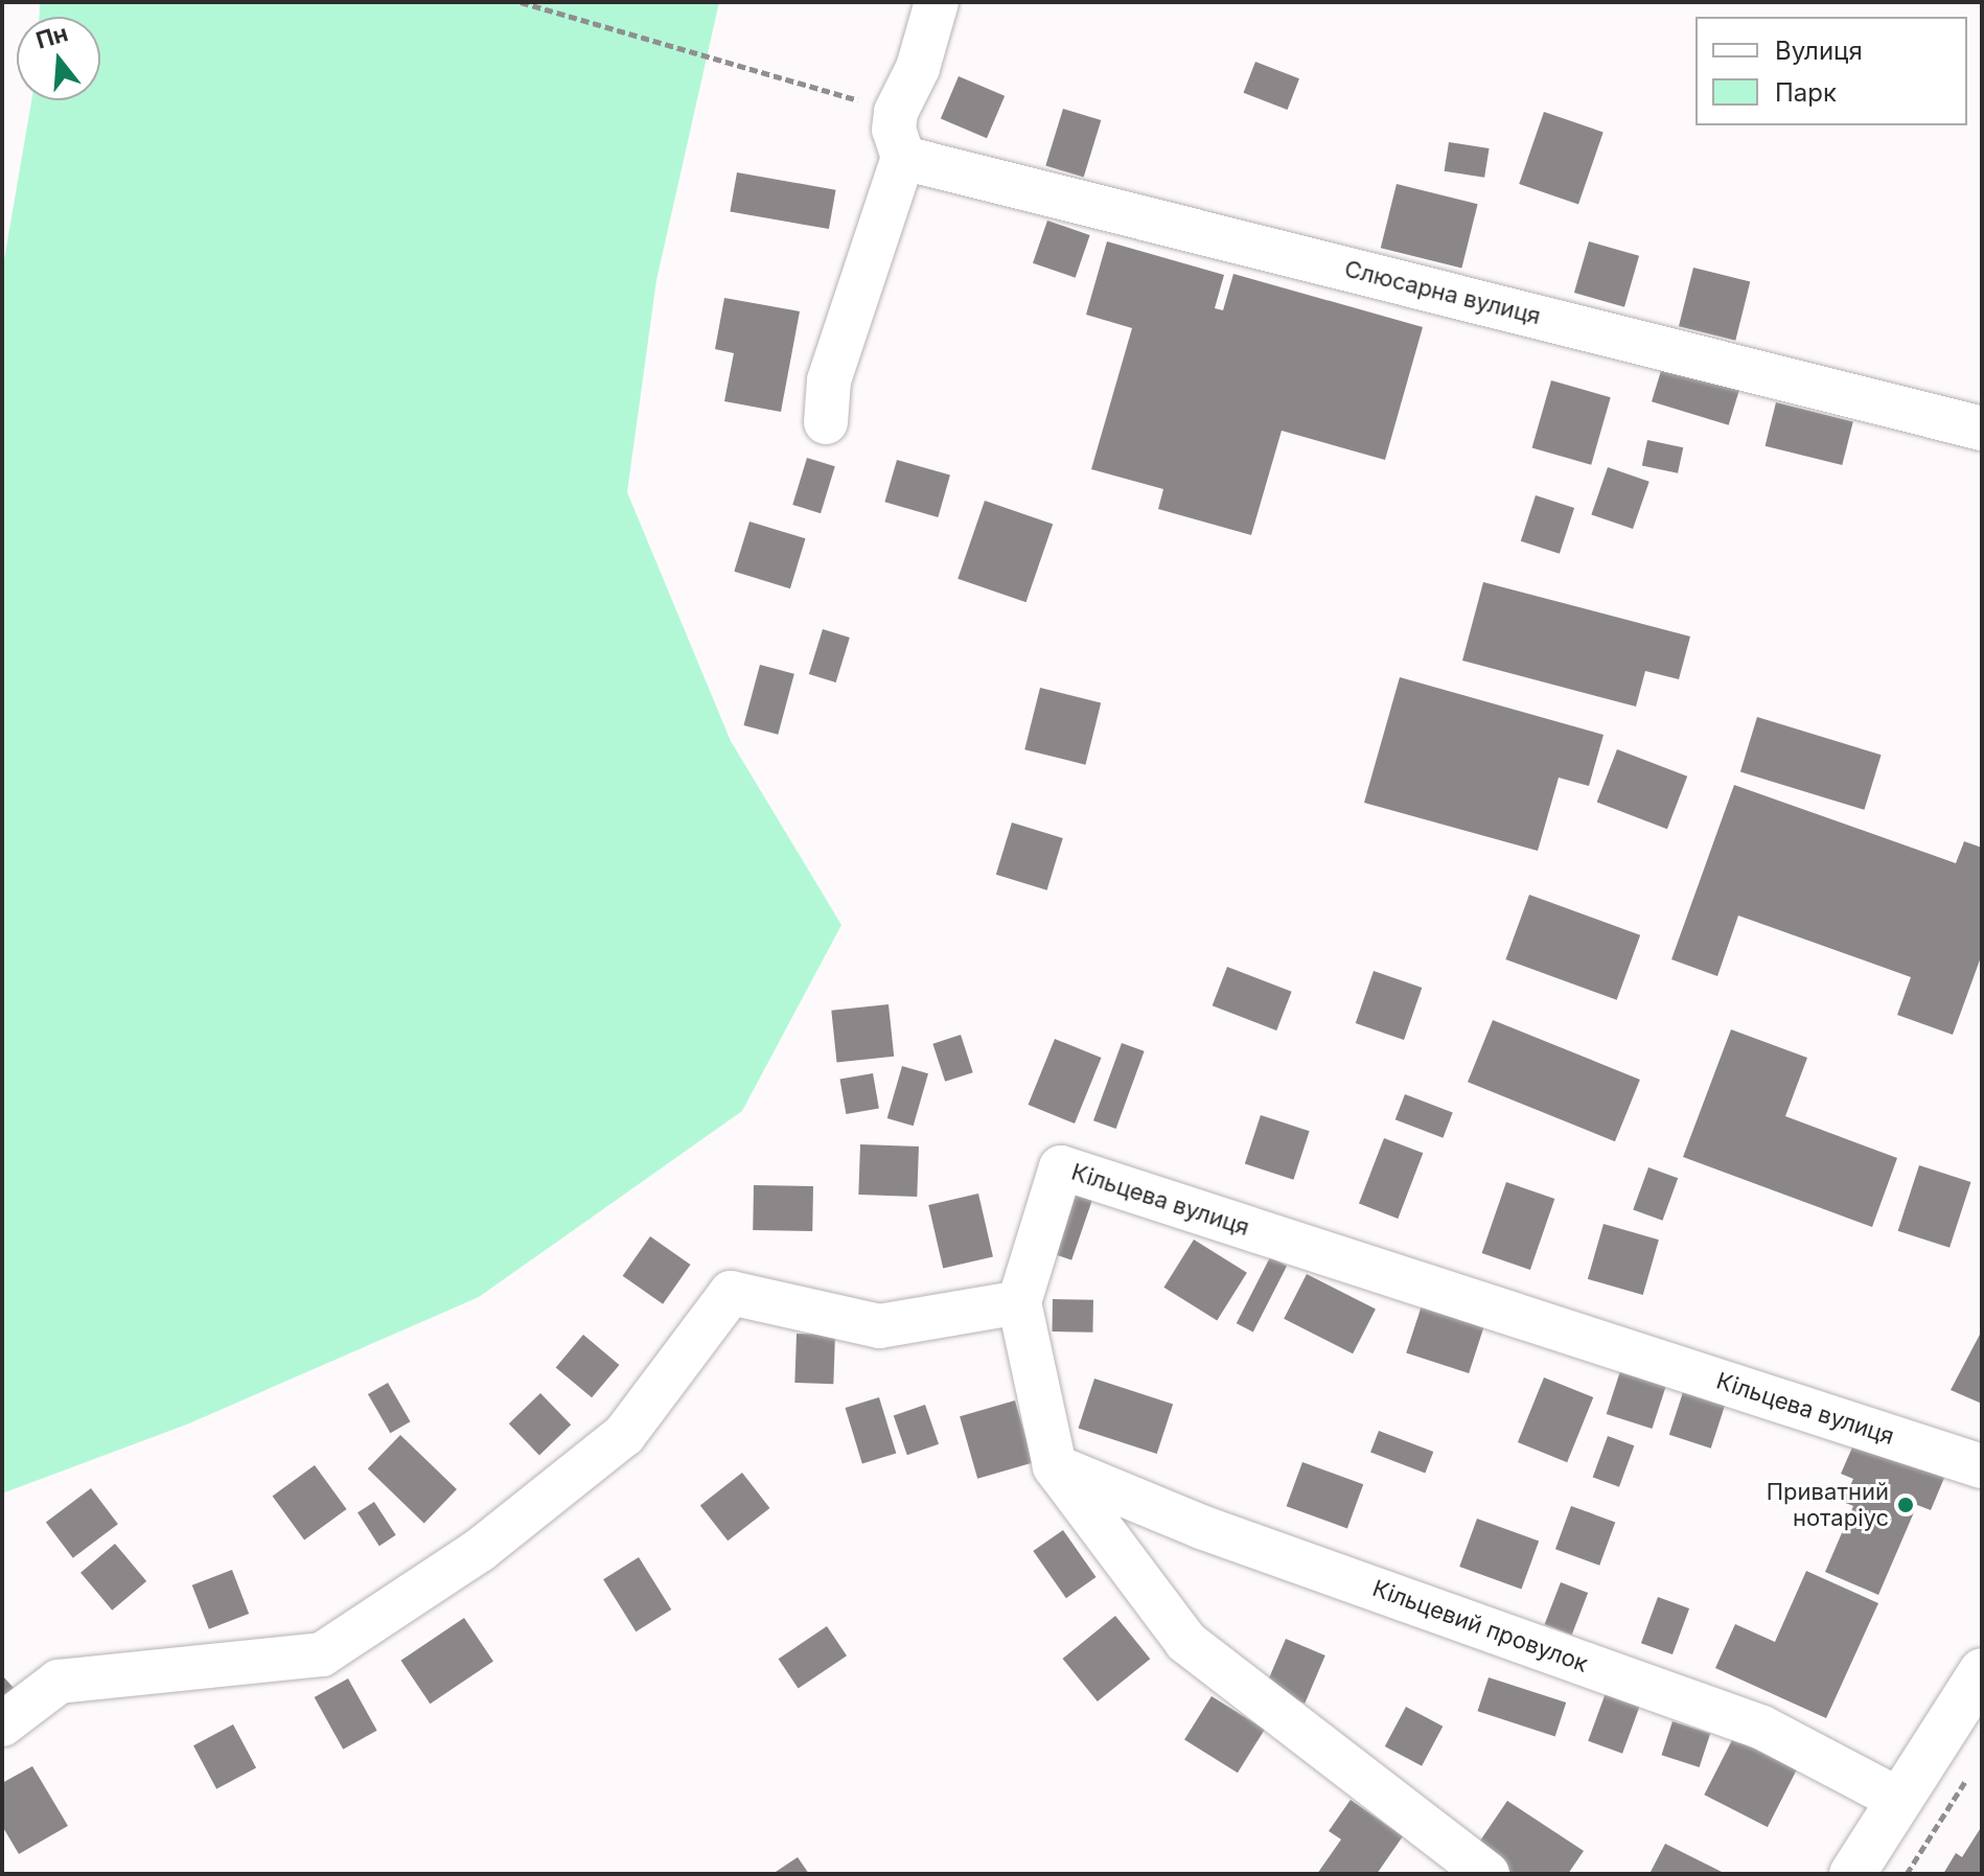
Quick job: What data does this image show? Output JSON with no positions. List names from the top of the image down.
{
  "streets": {
    "street": ["Слюсарна вулиця", "Кільцева вулиця", "Кільцевий провулок"]
  },
  "crossings": [
    ["Кільцева вулиця", "Кільцевий провулок"]
  ],
  "places": ["Приватний нотаріус"],
  "legend": ["Вулиця", "Парк"],
  "north": "top"
}
